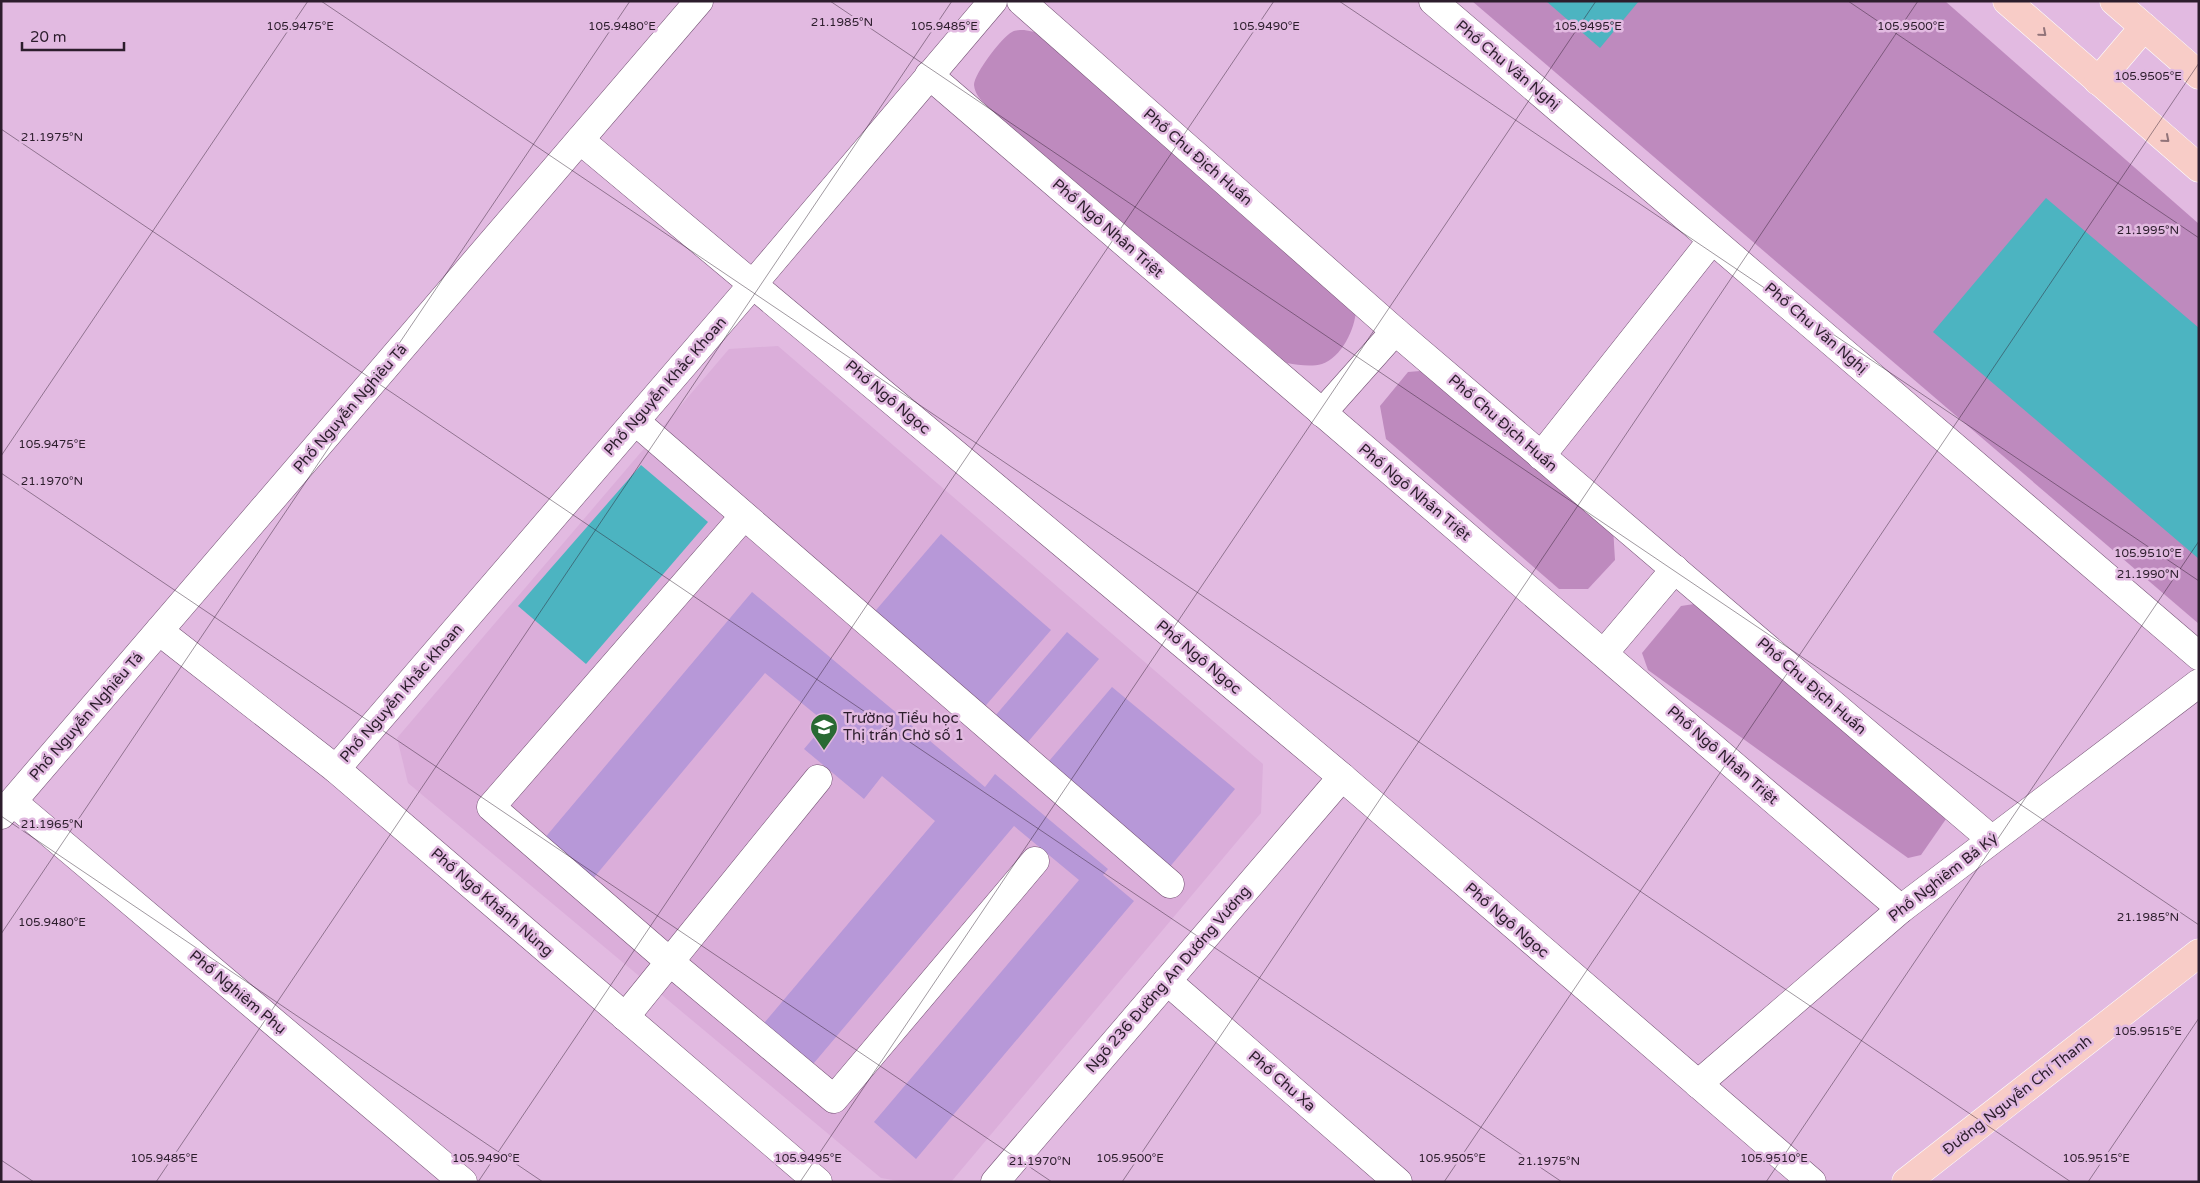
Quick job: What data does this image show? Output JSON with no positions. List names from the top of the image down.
{
  "streets": {
    "main road": ["Đường Nguyễn Chí Thanh"],
    "street": [
      "Phố Chu Văn Nghị",
      "Phố Chu Địch Huấn",
      "Phố Ngô Nhân Triệt",
      "Phố Nguyễn Khắc Khoan",
      "Phố Ngô Ngọc",
      "Phố Nguyễn Nghiêu Tá",
      "Phố Nghiêm Bá Ký",
      "Phố Ngô Khánh Nùng",
      "Ngõ 236 Đường An Dương Vương",
      "Phố Nghiêm Phụ",
      "Phố Chu Xa"
    ]
  },
  "crossings": [
    ["Phố Chu Địch Huấn", "Phố Nghiêm Bá Ký"],
    ["Phố Ngô Nhân Triệt", "Phố Nguyễn Khắc Khoan"],
    ["Phố Ngô Nhân Triệt", "Phố Nghiêm Bá Ký"],
    ["Phố Nguyễn Khắc Khoan", "Phố Ngô Ngọc"],
    ["Phố Nguyễn Khắc Khoan", "Phố Ngô Khánh Nùng"],
    ["Phố Ngô Ngọc", "Phố Nguyễn Nghiêu Tá"],
    ["Phố Ngô Ngọc", "Phố Nghiêm Bá Ký"],
    ["Phố Ngô Ngọc", "Ngõ 236 Đường An Dương Vương"],
    ["Phố Nguyễn Nghiêu Tá", "Phố Ngô Khánh Nùng"],
    ["Phố Nguyễn Nghiêu Tá", "Phố Nghiêm Phụ"],
    ["Ngõ 236 Đường An Dương Vương", "Phố Chu Xa"]
  ],
  "places": {
    "school or university": ["Trường Tiểu học Thị trấn Chờ số 1"]
  },
  "scale_bar": "20 m",
  "coordinates": [
    "21.1985°N",
    "105.9475°E",
    "105.9480°E",
    "105.9485°E",
    "105.9490°E",
    "105.9495°E",
    "105.9500°E",
    "105.9505°E",
    "21.1975°N",
    "21.1995°N",
    "21.1970°N",
    "105.9510°E",
    "21.1990°N",
    "21.1965°N",
    "105.9515°E"
  ]
}
